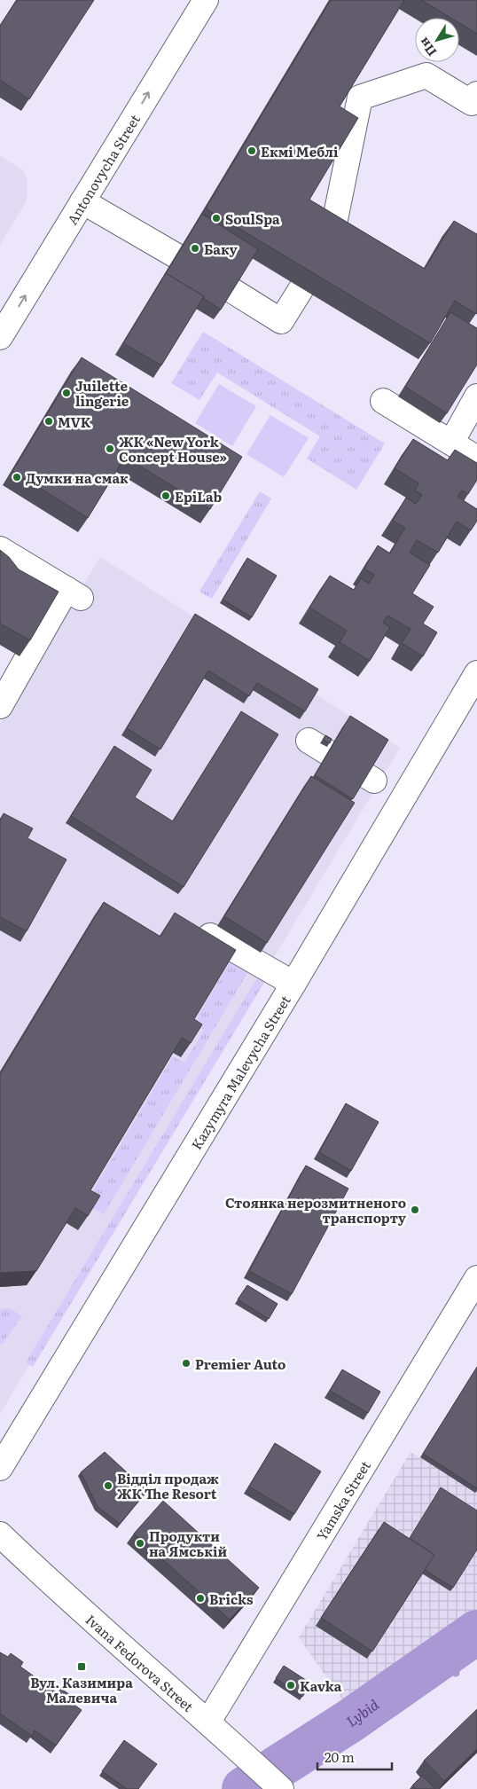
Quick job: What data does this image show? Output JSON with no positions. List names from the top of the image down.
{
  "streets": {
    "main road": [
      "Antonovycha Street",
      "Kazymyra Malevycha Street",
      "Yamska Street",
      "Ivana Fedorova Street"
    ]
  },
  "crossings": [
    ["Yamska Street", "Ivana Fedorova Street"]
  ],
  "one_way": ["Antonovycha Street"],
  "water": ["Lybid"],
  "places": {
    "other": [
      "Екмі Меблі",
      "SoulSpa",
      "Баку",
      "Juilette lingerie",
      "MVK",
      "ЖК «New York Concept House»",
      "Думки на смак",
      "EpiLab",
      "Стоянка нерозмитненого транспорту",
      "Premier Auto",
      "Відділ продаж ЖК The Resort",
      "Продукти на Ямській",
      "Bricks",
      "Kavka"
    ],
    "transit": ["Вул. Казимира Малевича"]
  },
  "scale_bar": "20 m",
  "north": "bottom left"
}
